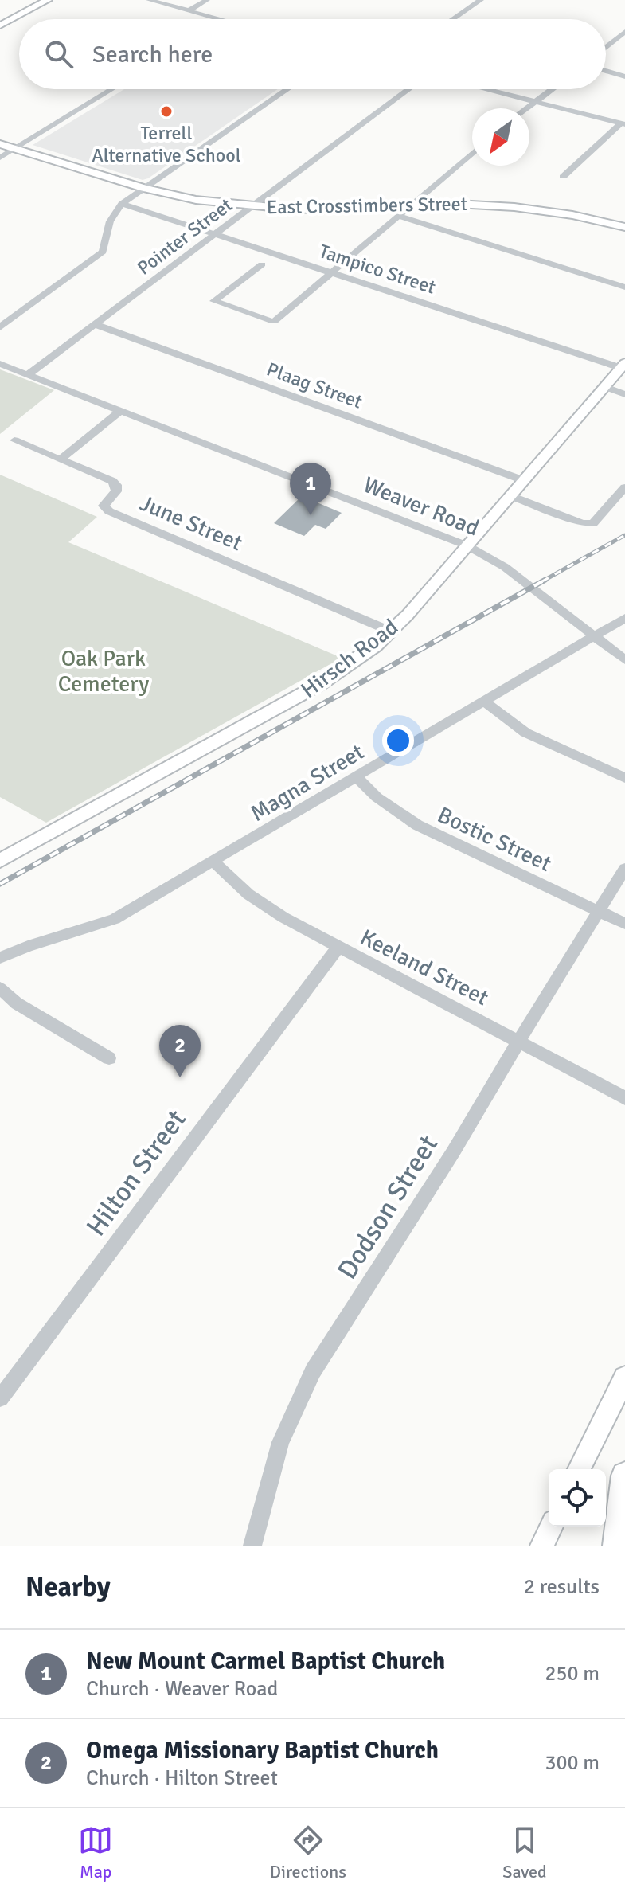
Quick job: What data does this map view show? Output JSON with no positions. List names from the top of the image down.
{
  "streets": {
    "main road": ["East Crosstimbers Street", "Hirsch Road"],
    "street": [
      "Pointer Street",
      "Tampico Street",
      "Plaag Street",
      "Weaver Road",
      "June Street",
      "Magna Street",
      "Bostic Street",
      "Keeland Street",
      "Hilton Street",
      "Dodson Street"
    ]
  },
  "crossings": [
    ["East Crosstimbers Street", "Pointer Street"],
    ["Pointer Street", "Tampico Street"],
    ["Pointer Street", "Plaag Street"],
    ["Pointer Street", "Weaver Road"],
    ["Tampico Street", "Hirsch Road"],
    ["Plaag Street", "Hirsch Road"],
    ["Weaver Road", "Hirsch Road"],
    ["Weaver Road", "Magna Street"],
    ["June Street", "Hirsch Road"],
    ["Magna Street", "Bostic Street"],
    ["Magna Street", "Keeland Street"],
    ["Bostic Street", "Dodson Street"],
    ["Keeland Street", "Hilton Street"],
    ["Keeland Street", "Dodson Street"]
  ],
  "parks": ["Oak Park Cemetery"],
  "places": ["Terrell Alternative School"],
  "north": "bottom left",
  "page": {
    "search": "Search here",
    "pins": ["1", "2"],
    "heading": ["Nearby", "2 results"],
    "list": [
      {
        "mark": "1",
        "name": "New Mount Carmel Baptist Church",
        "note": "Church · Weaver Road",
        "value": "250 m"
      },
      {
        "mark": "2",
        "name": "Omega Missionary Baptist Church",
        "note": "Church · Hilton Street",
        "value": "300 m"
      }
    ],
    "nav": ["Map", "Directions", "Saved"]
  }
}
